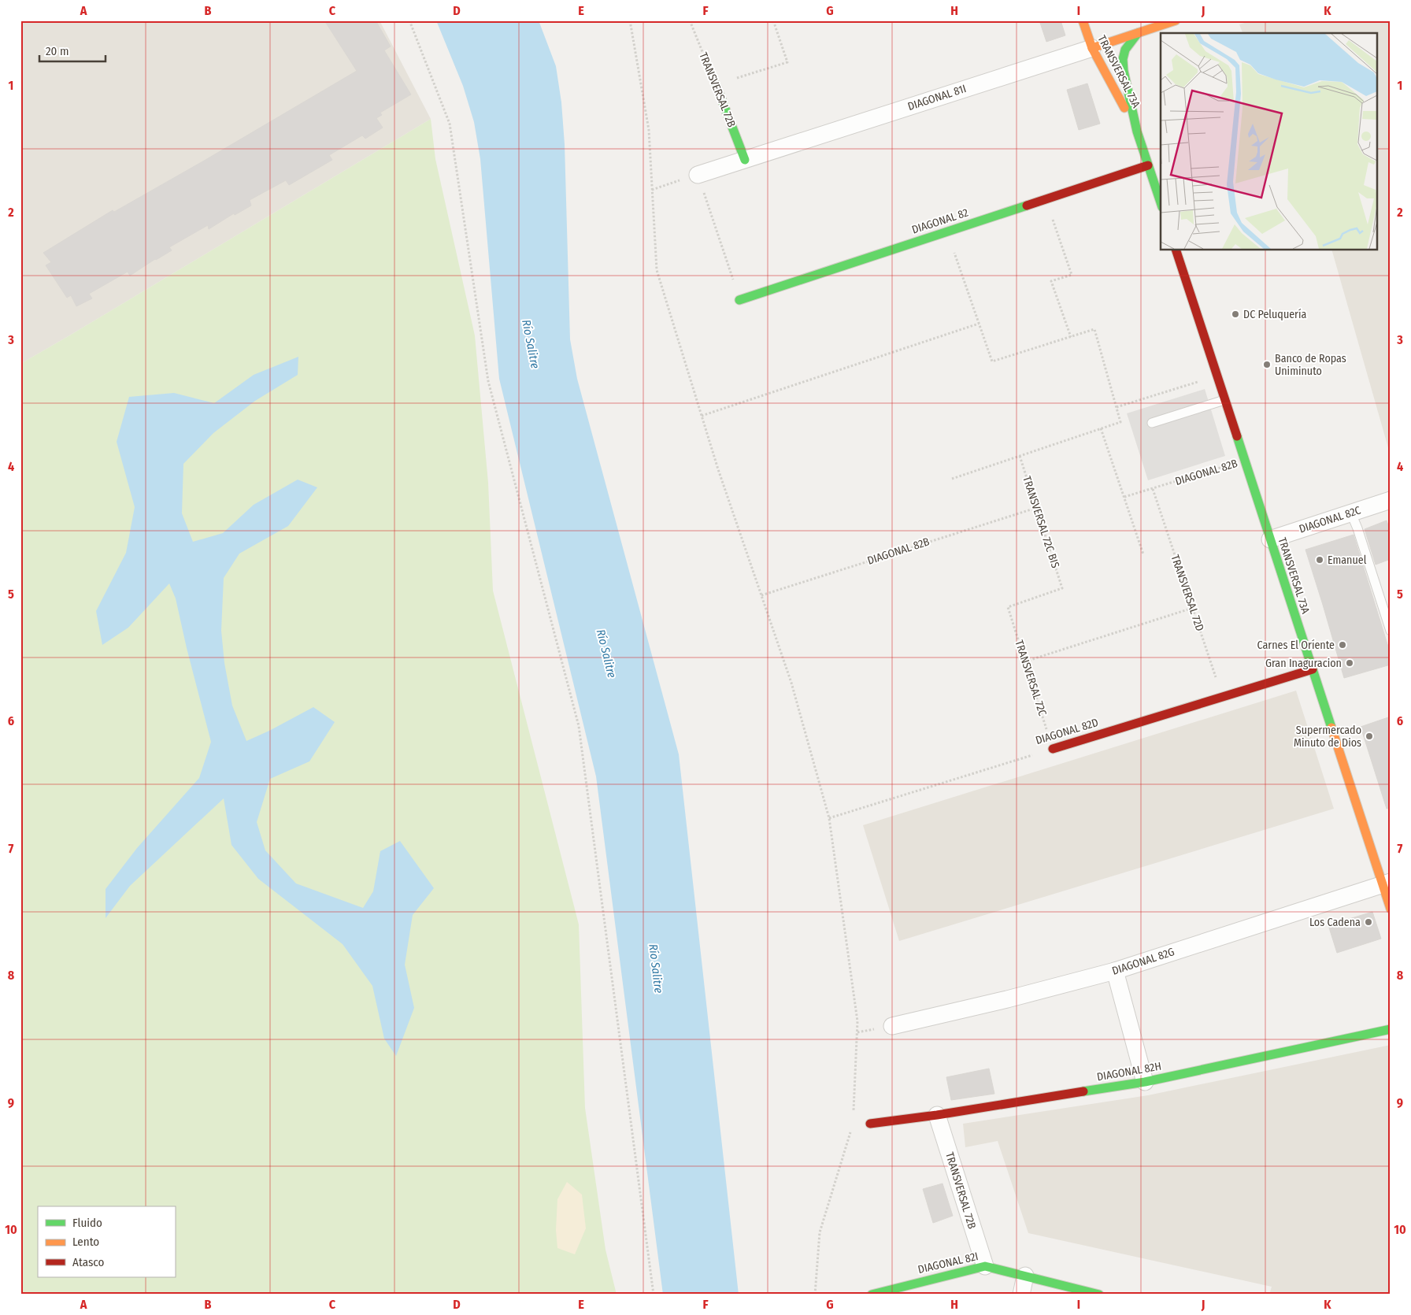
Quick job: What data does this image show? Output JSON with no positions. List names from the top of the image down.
{
  "streets": {
    "street": [
      "TRANSVERSAL 73A",
      "TRANSVERSAL 72B",
      "DIAGONAL 81I",
      "DIAGONAL 82",
      "DIAGONAL 82C",
      "DIAGONAL 82D",
      "DIAGONAL 82G",
      "DIAGONAL 82H",
      "DIAGONAL 82I"
    ],
    "path": [
      "DIAGONAL 82B",
      "TRANSVERSAL 72C BIS",
      "TRANSVERSAL 72D",
      "TRANSVERSAL 72C"
    ]
  },
  "crossings": [
    ["TRANSVERSAL 73A", "DIAGONAL 81I"],
    ["TRANSVERSAL 73A", "DIAGONAL 82"],
    ["TRANSVERSAL 73A", "DIAGONAL 82B"],
    ["TRANSVERSAL 73A", "DIAGONAL 82C"],
    ["TRANSVERSAL 73A", "DIAGONAL 82D"],
    ["TRANSVERSAL 73A", "DIAGONAL 82G"],
    ["TRANSVERSAL 72B", "DIAGONAL 81I"],
    ["TRANSVERSAL 72B", "DIAGONAL 82H"],
    ["TRANSVERSAL 72B", "DIAGONAL 82I"],
    ["DIAGONAL 82B", "TRANSVERSAL 72C BIS"],
    ["DIAGONAL 82B", "TRANSVERSAL 72D"],
    ["TRANSVERSAL 72C BIS", "TRANSVERSAL 72C"],
    ["TRANSVERSAL 72D", "DIAGONAL 82D"],
    ["TRANSVERSAL 72C", "DIAGONAL 82D"]
  ],
  "water": ["Río Salitre"],
  "places": [
    "DC Peluquería",
    "Banco de Ropas Uniminuto",
    "Emanuel",
    "Carnes El Oríente",
    "Gran Inaguracion",
    "Supermercado Minuto de Dios",
    "Los Cadena"
  ],
  "legend": ["Fluido", "Lento", "Atasco"],
  "scale_bar": "20 m",
  "grid": {
    "columns": [
      "A",
      "B",
      "C",
      "D",
      "E",
      "F",
      "G",
      "H",
      "I",
      "J",
      "K"
    ],
    "rows": [
      "1",
      "2",
      "3",
      "4",
      "5",
      "6",
      "7",
      "8",
      "9",
      "10"
    ]
  }
}
